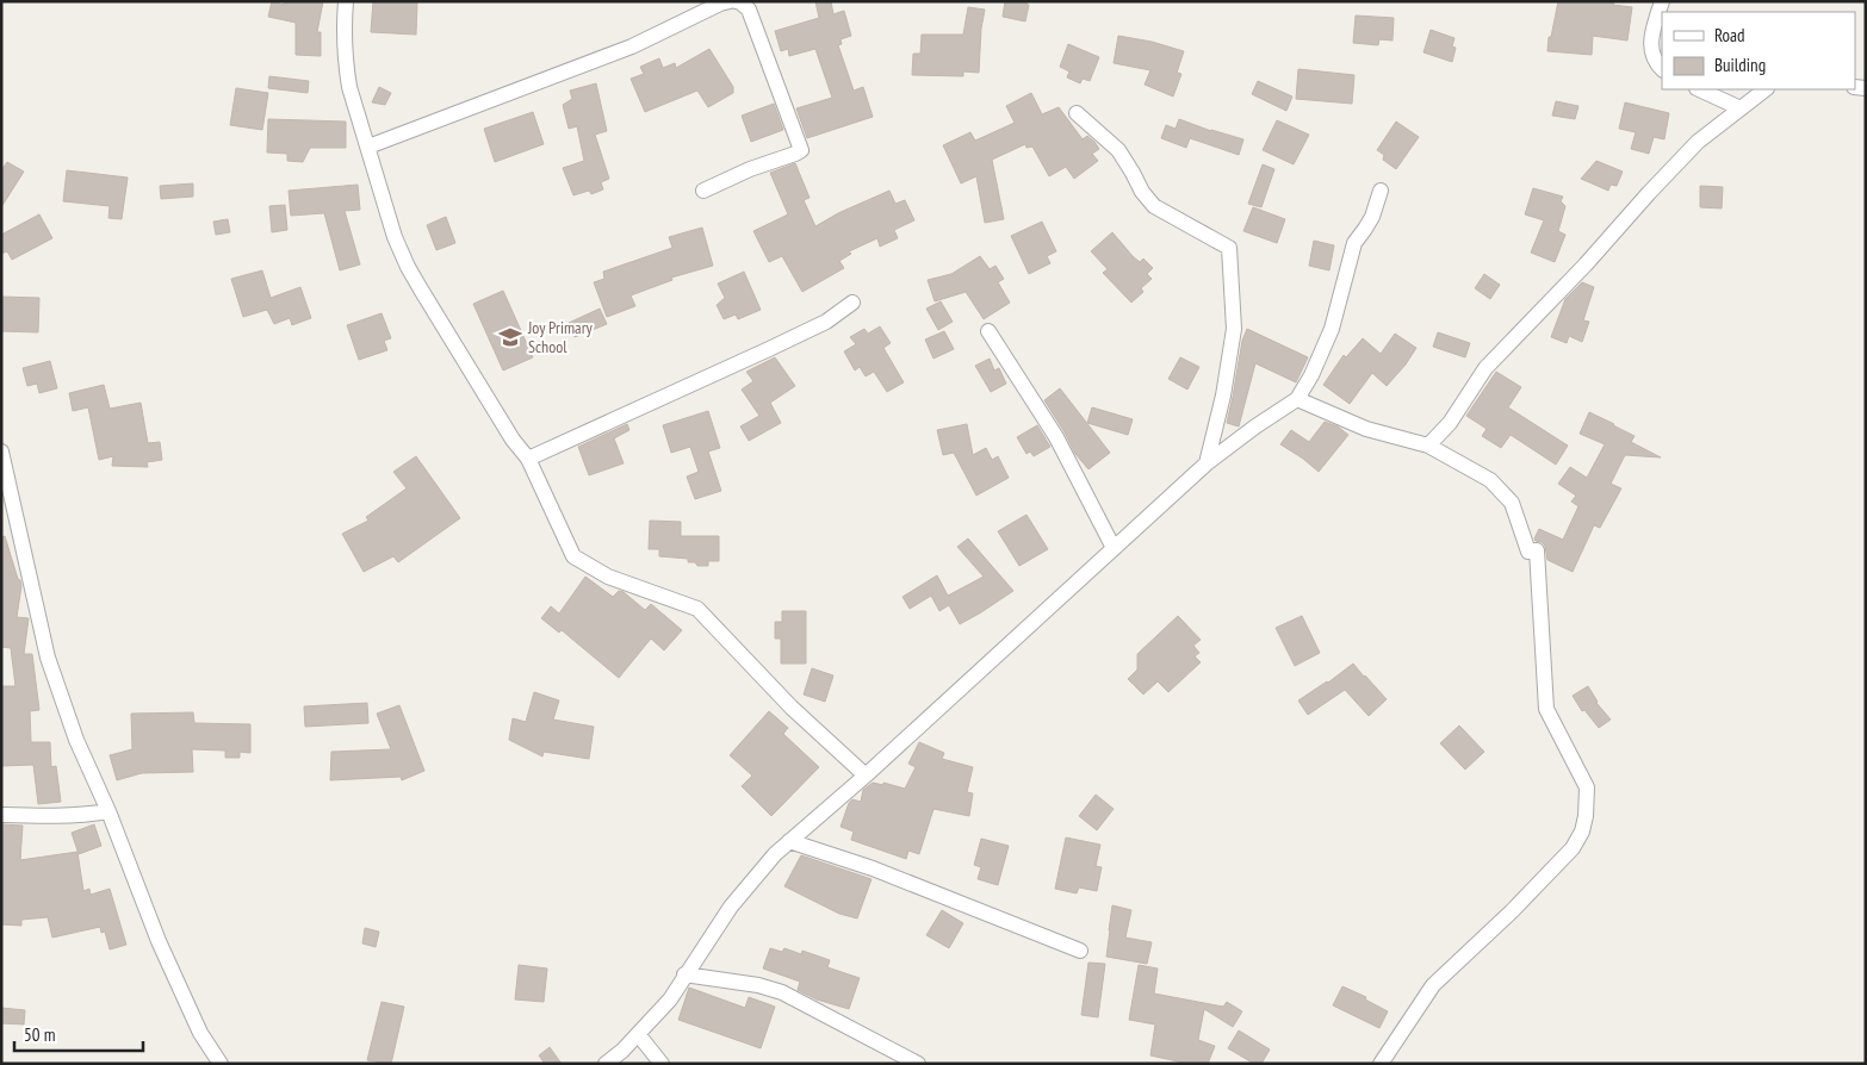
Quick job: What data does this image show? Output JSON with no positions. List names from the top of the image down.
{
  "places": {
    "school or university": ["Joy Primary School"]
  },
  "legend": ["Road", "Building"],
  "scale_bar": "50 m"
}
